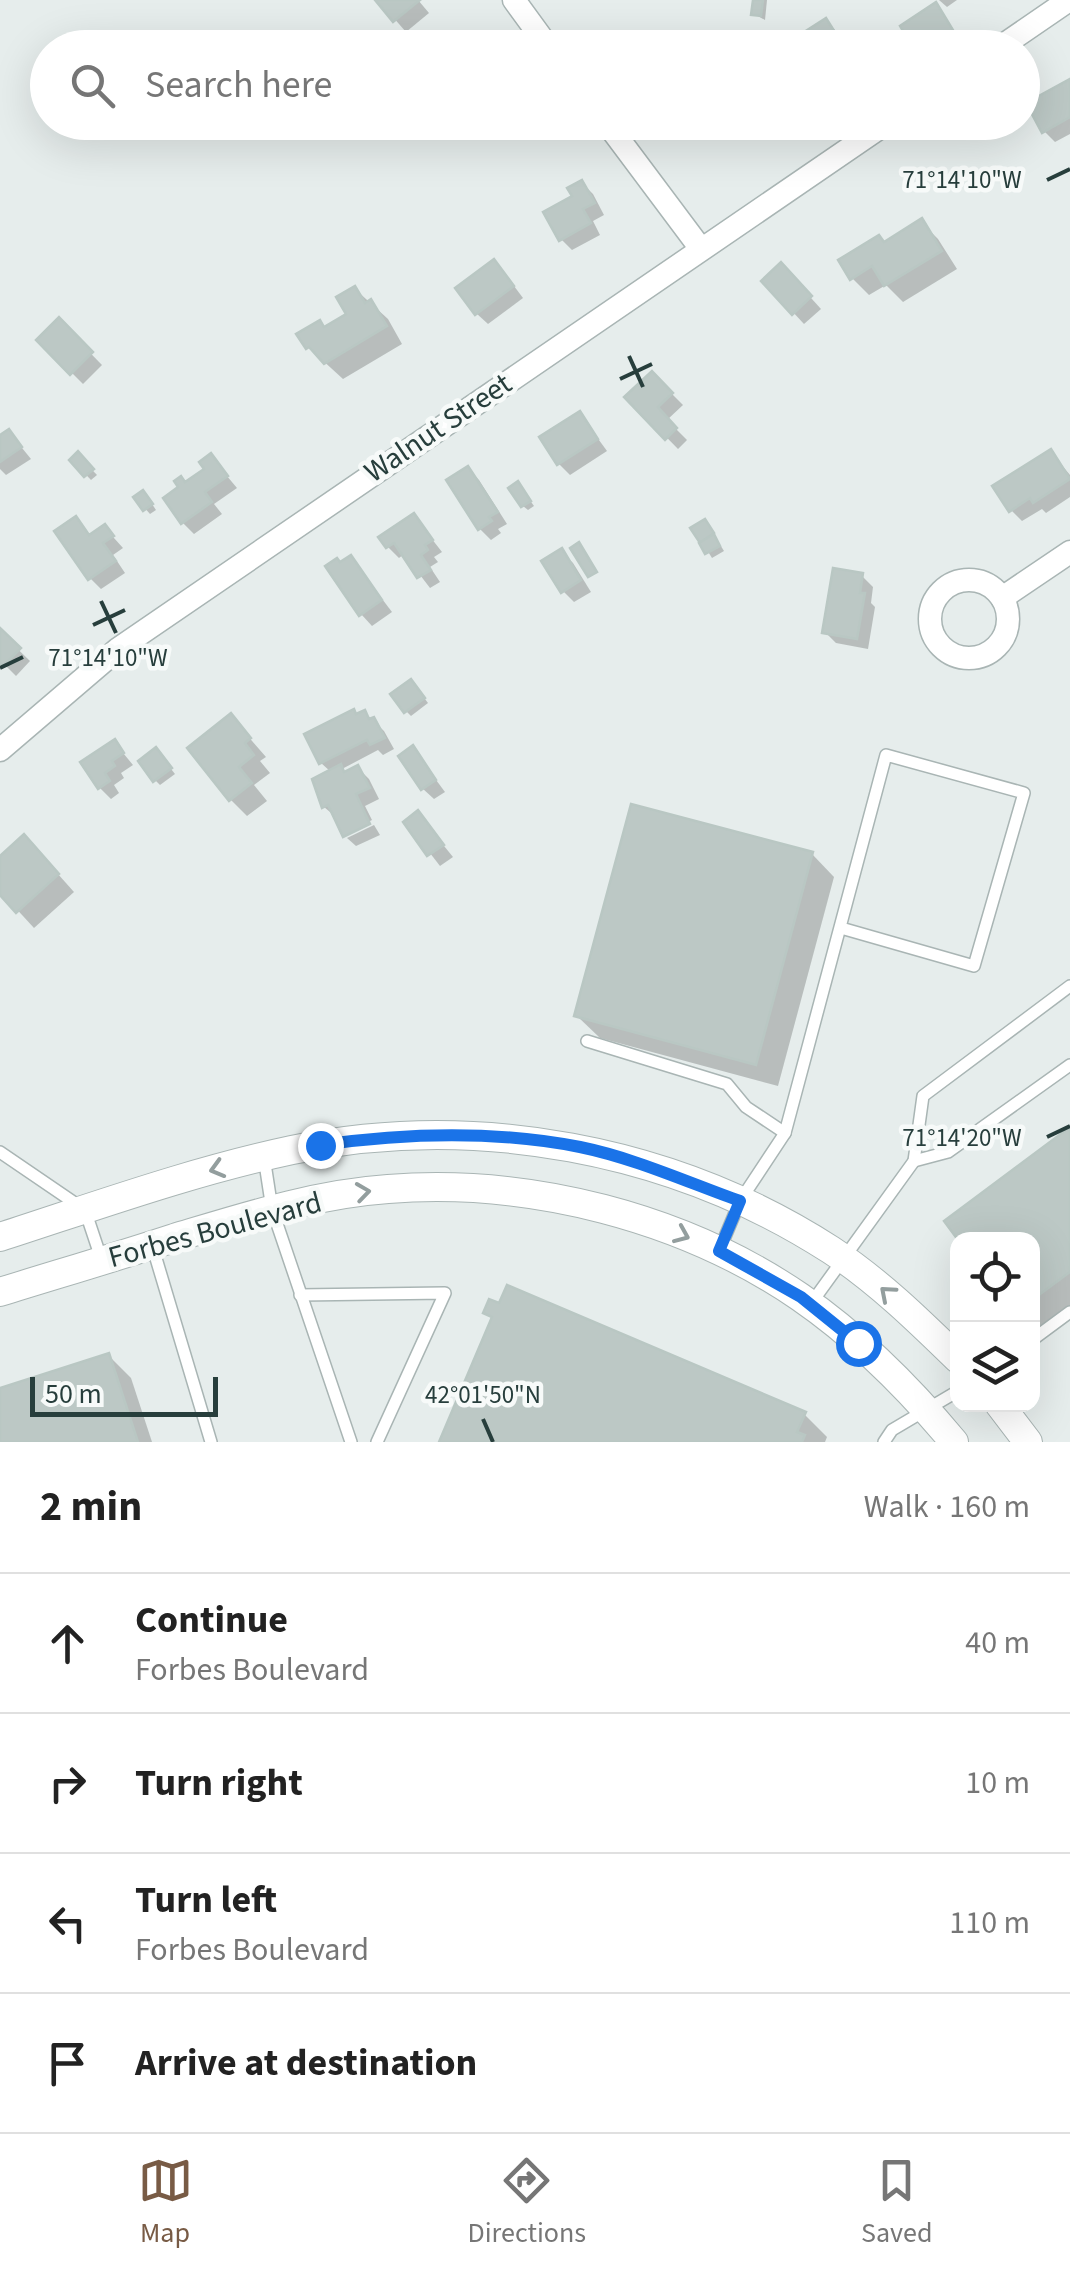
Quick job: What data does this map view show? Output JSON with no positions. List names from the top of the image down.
{
  "streets": {
    "street": ["Walnut Street", "Forbes Boulevard"]
  },
  "scale_bar": "50 m",
  "page": {
    "search": "Search here",
    "scale": "50 m",
    "heading": ["2 min", "Walk · 160 m"],
    "list": [
      ["Continue", "Forbes Boulevard", "40 m"],
      ["Turn right", "10 m"],
      ["Turn left", "Forbes Boulevard", "110 m"],
      "Arrive at destination"
    ],
    "nav": ["Map", "Directions", "Saved"]
  },
  "coordinates": ["71°14'10\"W", "71°14'20\"W", "42°01'50\"N"]
}
